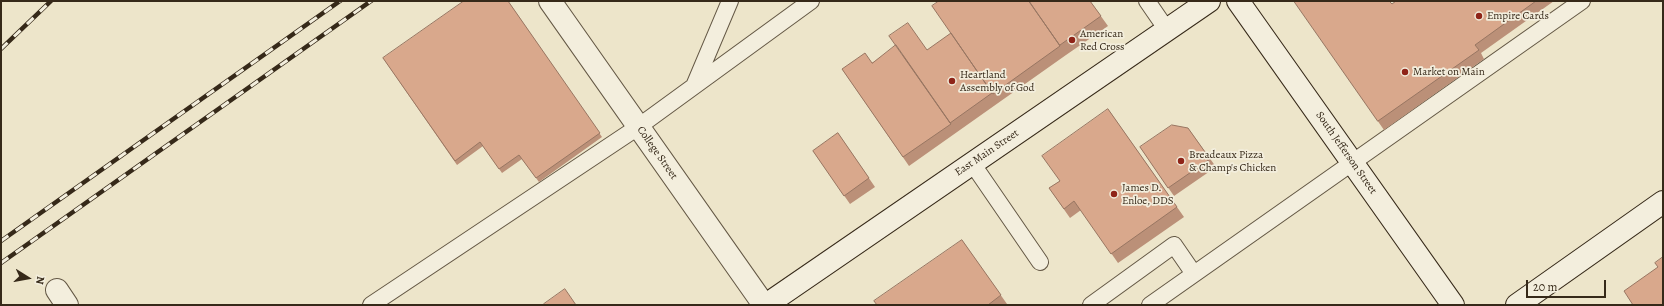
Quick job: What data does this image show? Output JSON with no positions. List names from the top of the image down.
{
  "streets": {
    "main road": ["College Street", "East Main Street", "South Jefferson Street"]
  },
  "crossings": [
    ["College Street", "East Main Street"]
  ],
  "places": [
    "Empire Cards",
    "American Red Cross",
    "Market on Main",
    "Heartland Assembly of God",
    "Breadeaux Pizza & Champ's Chicken",
    "James D. Enloe, DDS"
  ],
  "scale_bar": "20 m",
  "north": "right"
}
